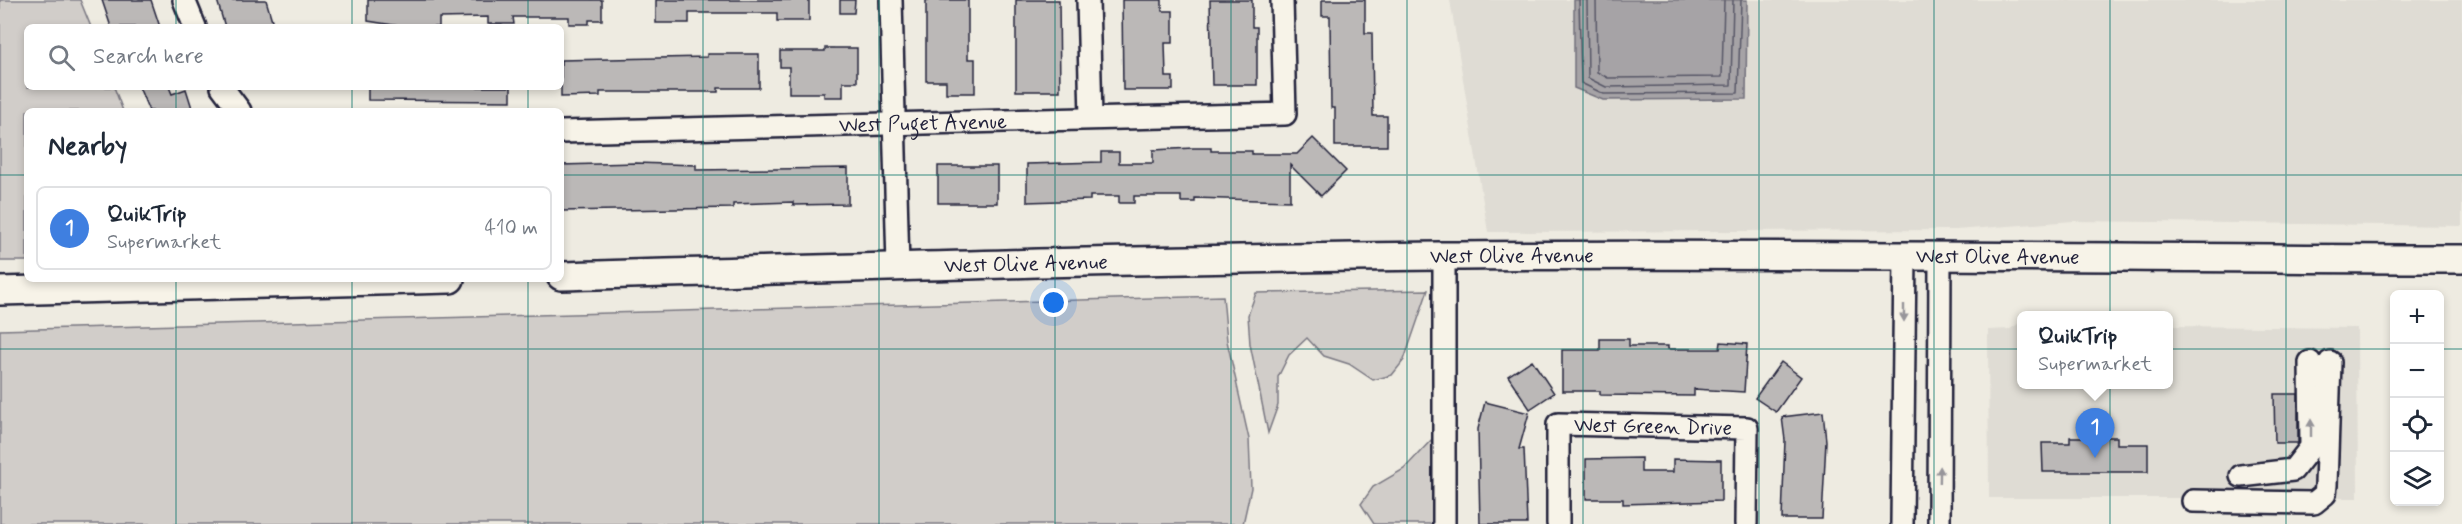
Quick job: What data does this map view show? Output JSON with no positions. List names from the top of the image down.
{
  "streets": {
    "main road": ["West Olive Avenue"],
    "street": ["West Puget Avenue", "West Green Drive"]
  },
  "page": {
    "search": "Search here",
    "heading": "Nearby",
    "list": [
      {
        "mark": "1",
        "name": "QuikTrip",
        "note": "Supermarket",
        "value": "410 m"
      }
    ],
    "map_buttons": ["+", "−"],
    "popup": ["QuikTrip", "Supermarket"],
    "pins": "1"
  }
}
